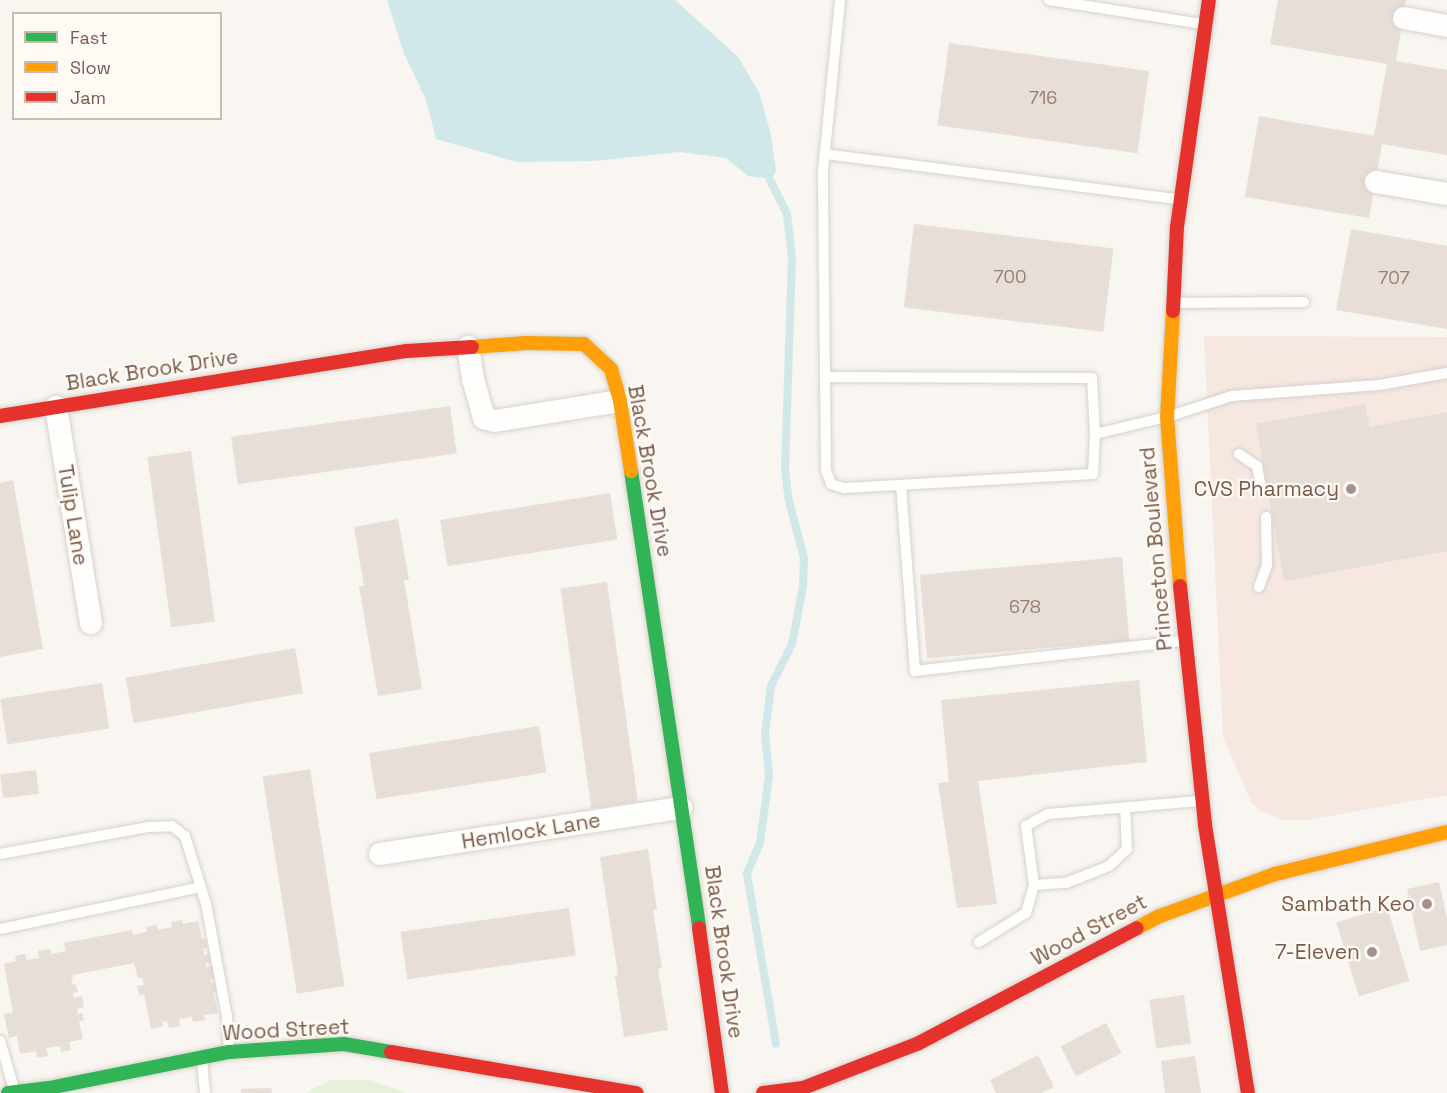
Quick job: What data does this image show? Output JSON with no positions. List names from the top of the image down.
{
  "streets": {
    "main road": ["Black Brook Drive", "Princeton Boulevard", "Wood Street"],
    "street": ["Tulip Lane", "Hemlock Lane"]
  },
  "crossings": [
    ["Black Brook Drive", "Tulip Lane"],
    ["Black Brook Drive", "Hemlock Lane"],
    ["Princeton Boulevard", "Wood Street"]
  ],
  "places": ["CVS Pharmacy", "Sambath Keo", "7-Eleven"],
  "house_numbers": [
    "716",
    "700",
    "707",
    "678"
  ],
  "legend": ["Fast", "Slow", "Jam"]
}
